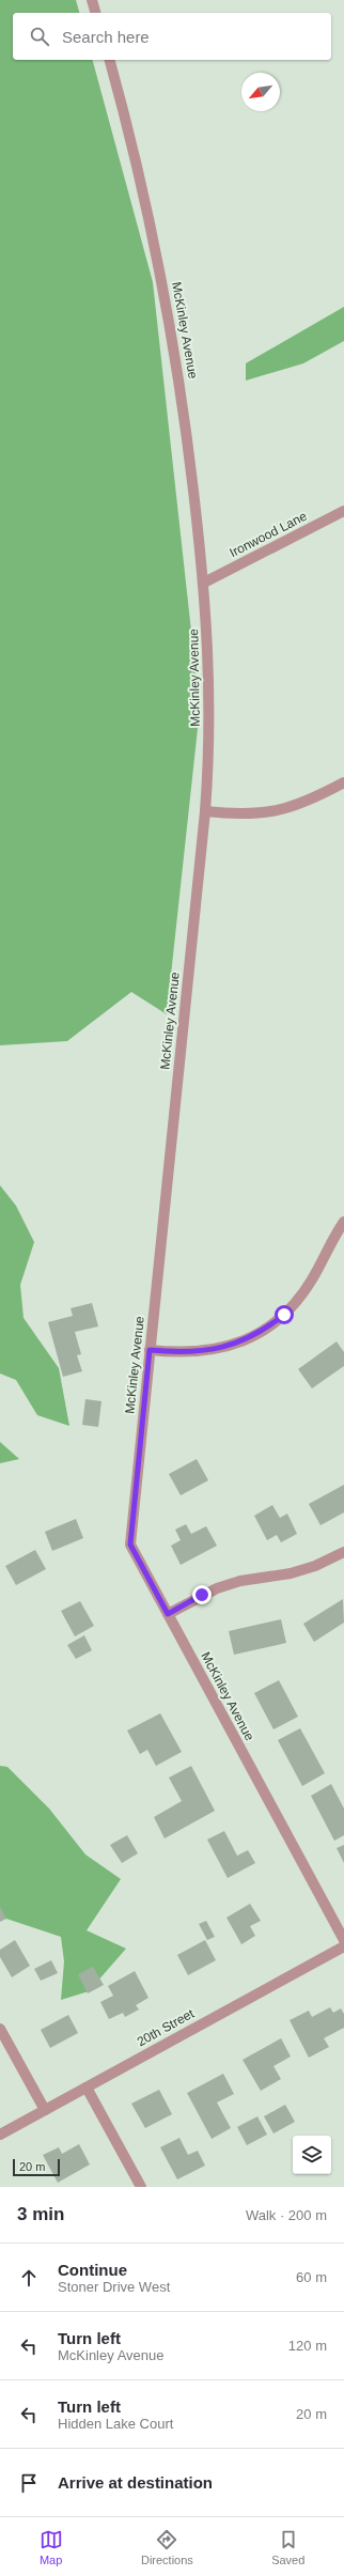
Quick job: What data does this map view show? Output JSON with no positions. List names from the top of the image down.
{
  "streets": {
    "street": ["McKinley Avenue", "Ironwood Lane", "20th Street"]
  },
  "crossings": [
    ["McKinley Avenue", "Ironwood Lane"]
  ],
  "scale_bar": "20 m",
  "north": "bottom left",
  "page": {
    "search": "Search here",
    "scale": "20 m",
    "heading": ["3 min", "Walk · 200 m"],
    "list": [
      ["Continue", "Stoner Drive West", "60 m"],
      ["Turn left", "McKinley Avenue", "120 m"],
      ["Turn left", "Hidden Lake Court", "20 m"],
      "Arrive at destination"
    ],
    "nav": ["Map", "Directions", "Saved"]
  }
}
